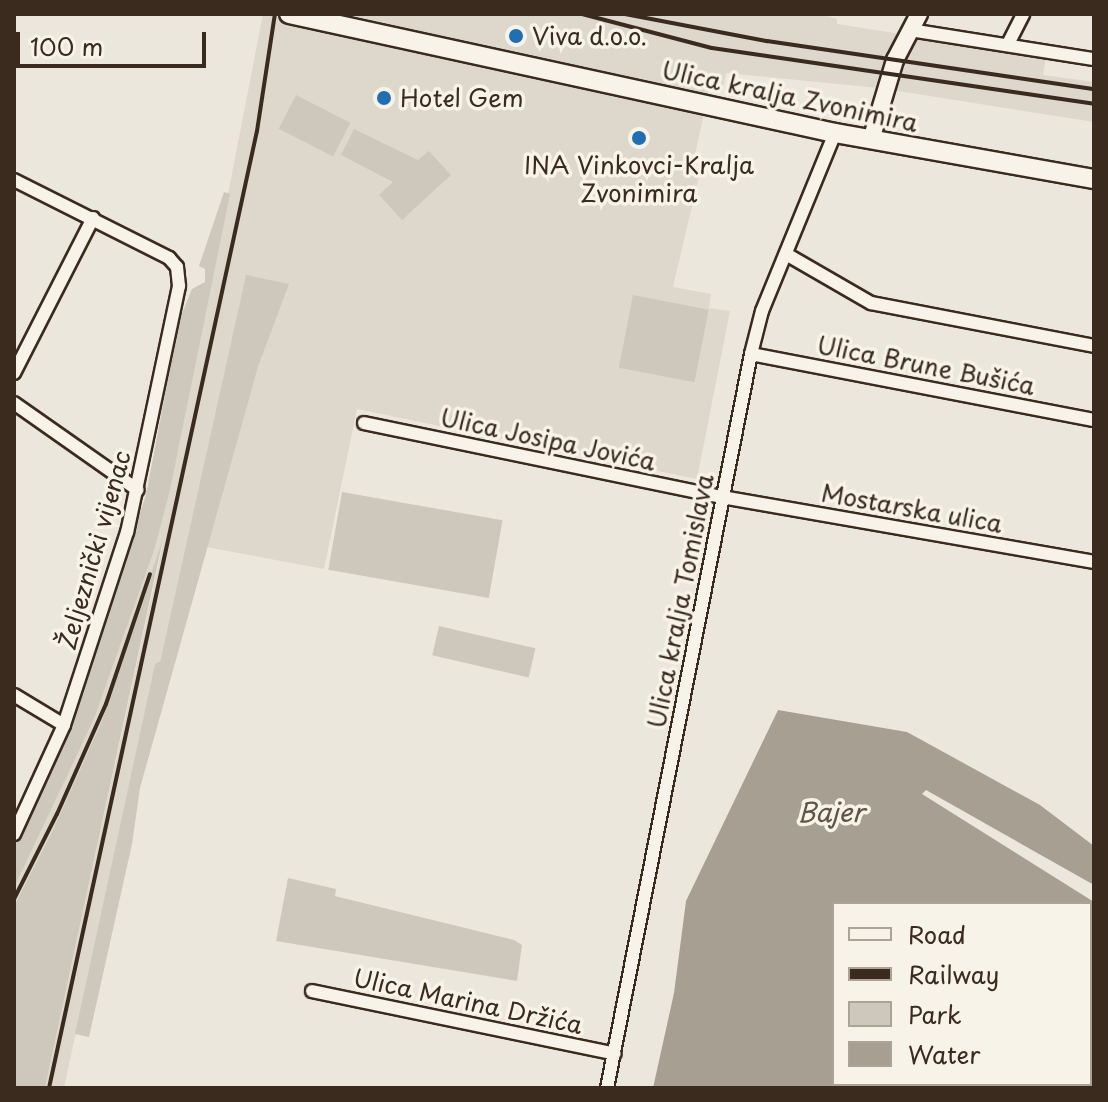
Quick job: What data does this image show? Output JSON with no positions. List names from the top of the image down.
{
  "streets": {
    "main road": ["Ulica kralja Zvonimira"],
    "street": [
      "Ulica Brune Bušića",
      "Ulica Josipa Jovića",
      "Mostarska ulica",
      "Željeznički vijenac",
      "Ulica kralja Tomislava",
      "Ulica Marina Držića"
    ]
  },
  "crossings": [
    ["Ulica kralja Zvonimira", "Ulica kralja Tomislava"],
    ["Ulica Brune Bušića", "Ulica kralja Tomislava"],
    ["Ulica Josipa Jovića", "Mostarska ulica"],
    ["Ulica Josipa Jovića", "Ulica kralja Tomislava"],
    ["Mostarska ulica", "Ulica kralja Tomislava"],
    ["Ulica kralja Tomislava", "Ulica Marina Držića"]
  ],
  "water": ["Bajer"],
  "places": ["Viva d.o.o.", "Hotel Gem", "INA Vinkovci-Kralja Zvonimira"],
  "legend": [
    "Road",
    "Railway",
    "Park",
    "Water"
  ],
  "scale_bar": "100 m"
}
